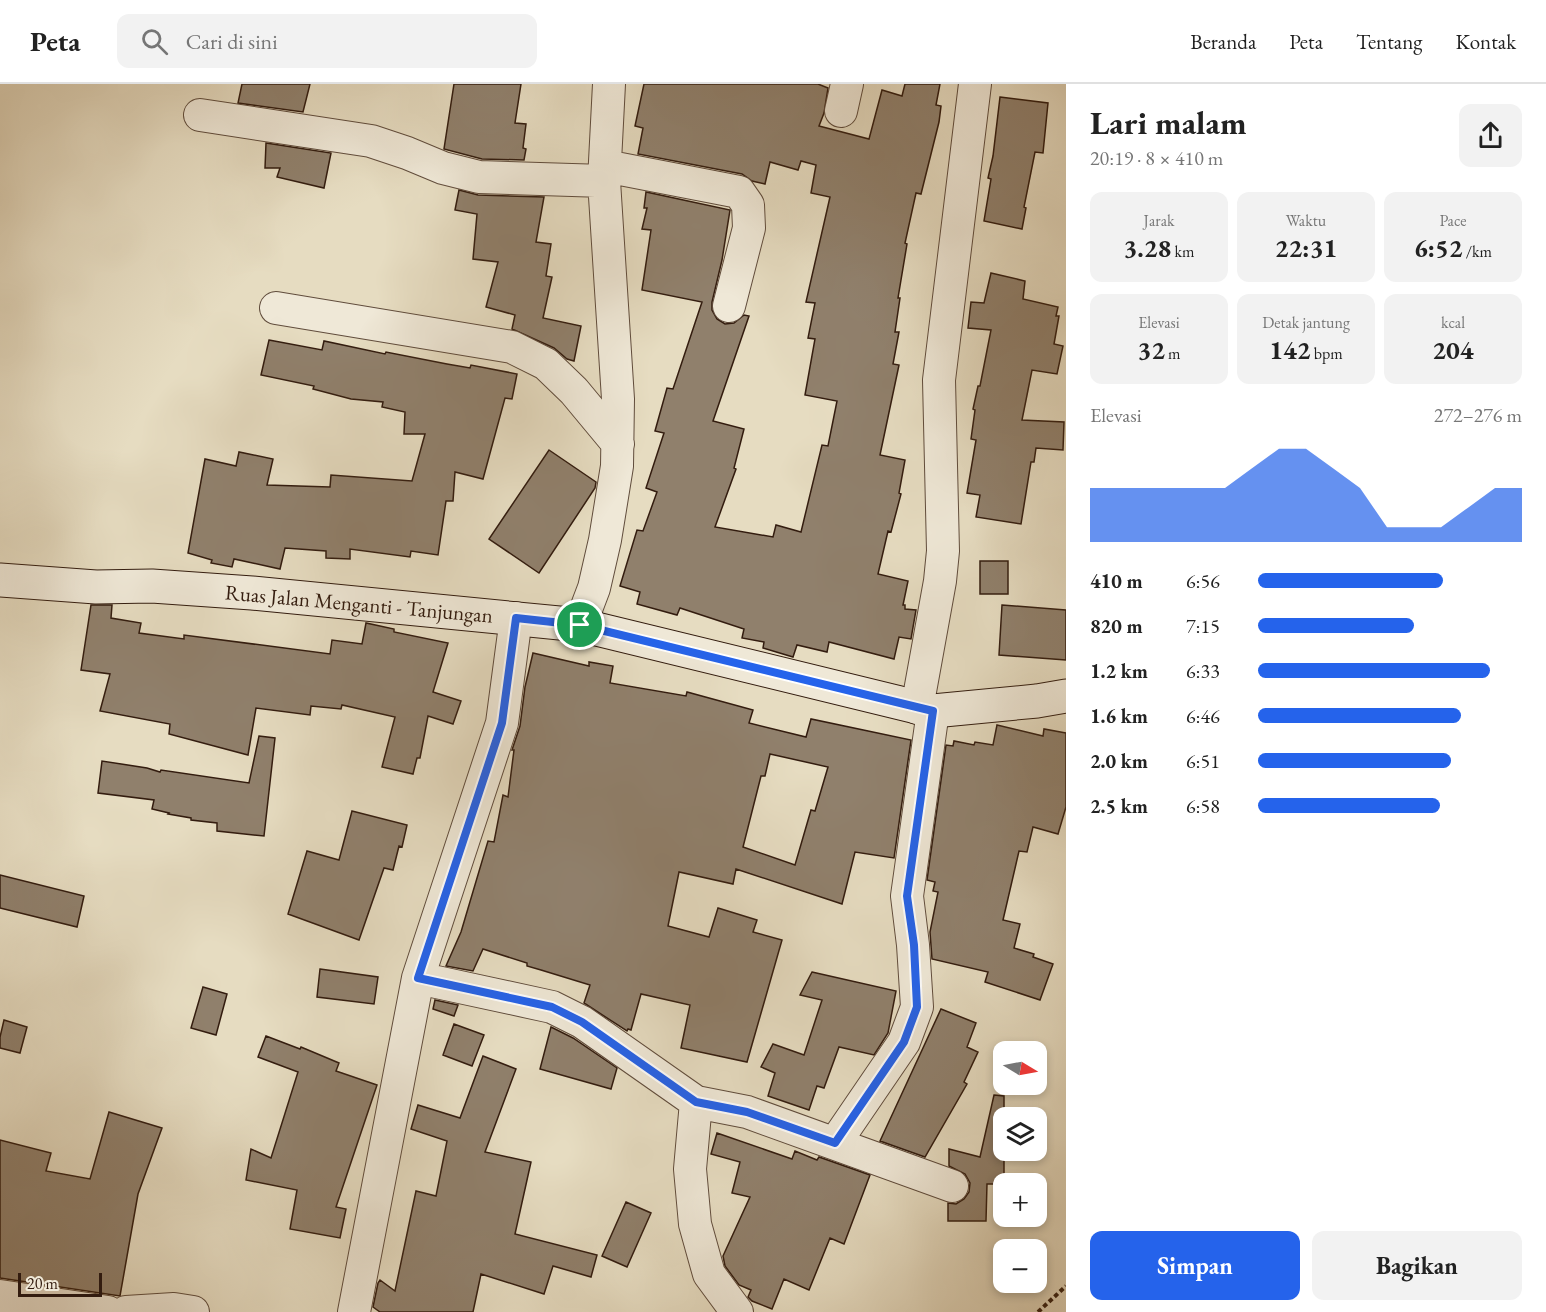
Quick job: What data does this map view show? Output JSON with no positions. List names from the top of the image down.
{
  "streets": {
    "main road": ["Ruas Jalan Menganti - Tanjungan"]
  },
  "scale_bar": "20 m",
  "north": "right",
  "page": {
    "header": "Peta",
    "search": "Cari di sini",
    "nav": [
      "Beranda",
      "Peta",
      "Tentang",
      "Kontak"
    ],
    "heading": ["Lari malam", "20:19 · 8 × 410 m"],
    "stats": [
      ["Jarak", "3.28 km"],
      ["Waktu", "22:31"],
      ["Pace", "6:52 /km"],
      ["Elevasi", "32 m"],
      ["Detak jantung", "142 bpm"],
      ["kcal", "204"]
    ],
    "chart": ["Elevasi", "272–276 m"],
    "list": [
      {
        "name": "410 m",
        "note": "6:56"
      },
      {
        "name": "820 m",
        "note": "7:15"
      },
      {
        "name": "1.2 km",
        "note": "6:33"
      },
      {
        "name": "1.6 km",
        "note": "6:46"
      },
      {
        "name": "2.0 km",
        "note": "6:51"
      },
      {
        "name": "2.5 km",
        "note": "6:58"
      }
    ],
    "map_buttons": ["+", "−"],
    "buttons": ["Simpan", "Bagikan"],
    "scale": "20 m"
  }
}
